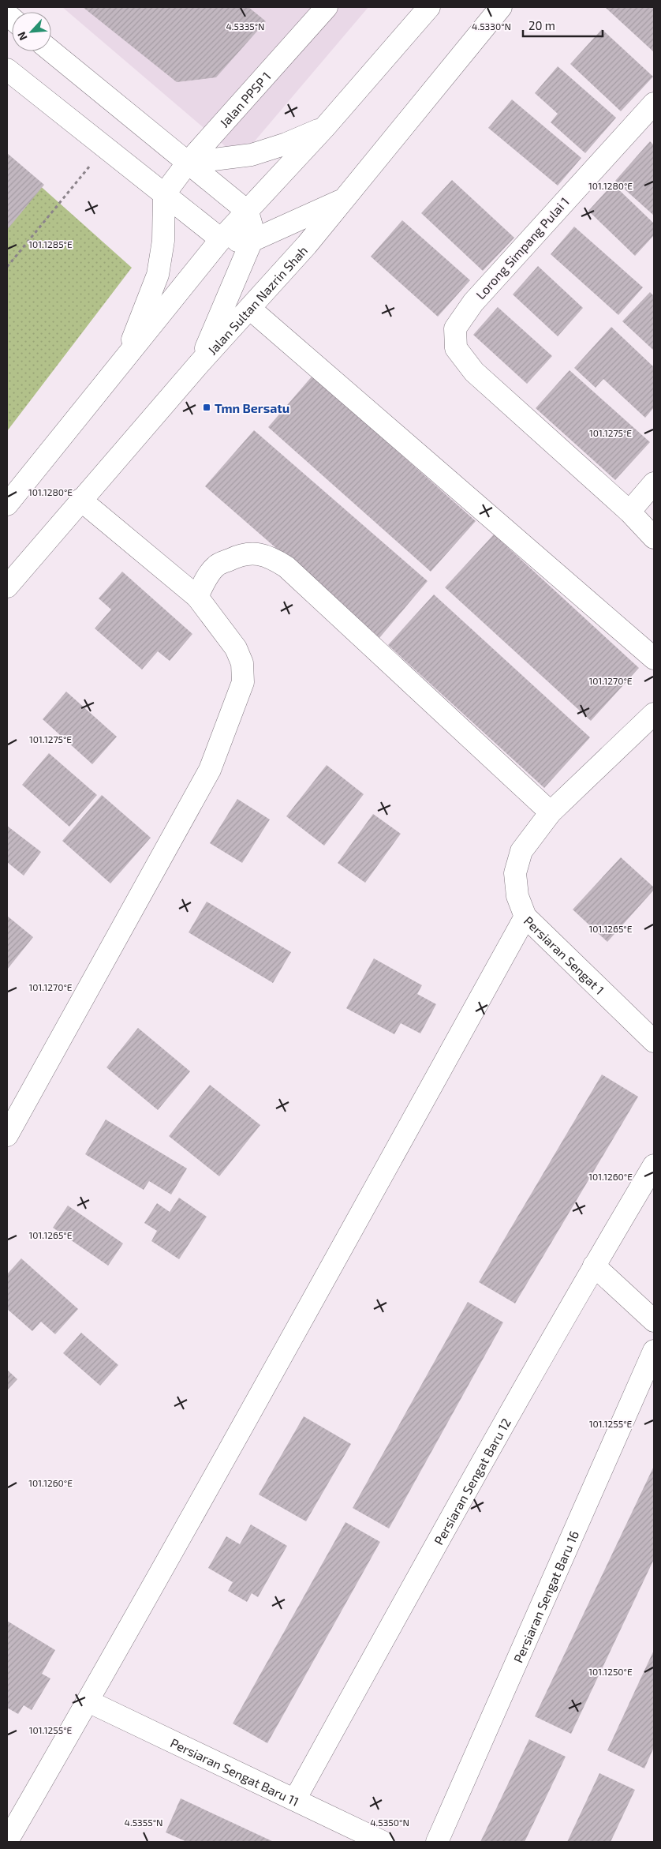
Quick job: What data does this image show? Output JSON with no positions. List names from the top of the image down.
{
  "streets": {
    "main road": [
      "Jalan PPSP 1",
      "Lorong Simpang Pulai 1",
      "Jalan Sultan Nazrin Shah",
      "Persiaran Sengat 1",
      "Persiaran Sengat Baru 12",
      "Persiaran Sengat Baru 16",
      "Persiaran Sengat Baru 11"
    ]
  },
  "crossings": [
    ["Persiaran Sengat Baru 12", "Persiaran Sengat Baru 11"]
  ],
  "places": {
    "transit": ["Tmn Bersatu"]
  },
  "scale_bar": "20 m",
  "north": "bottom left",
  "coordinates": [
    "4.5335°N",
    "4.5330°N",
    "101.1280°E",
    "101.1285°E",
    "101.1275°E",
    "101.1270°E",
    "101.1265°E",
    "101.1260°E",
    "101.1255°E",
    "101.1250°E",
    "4.5355°N",
    "4.5350°N"
  ]
}
